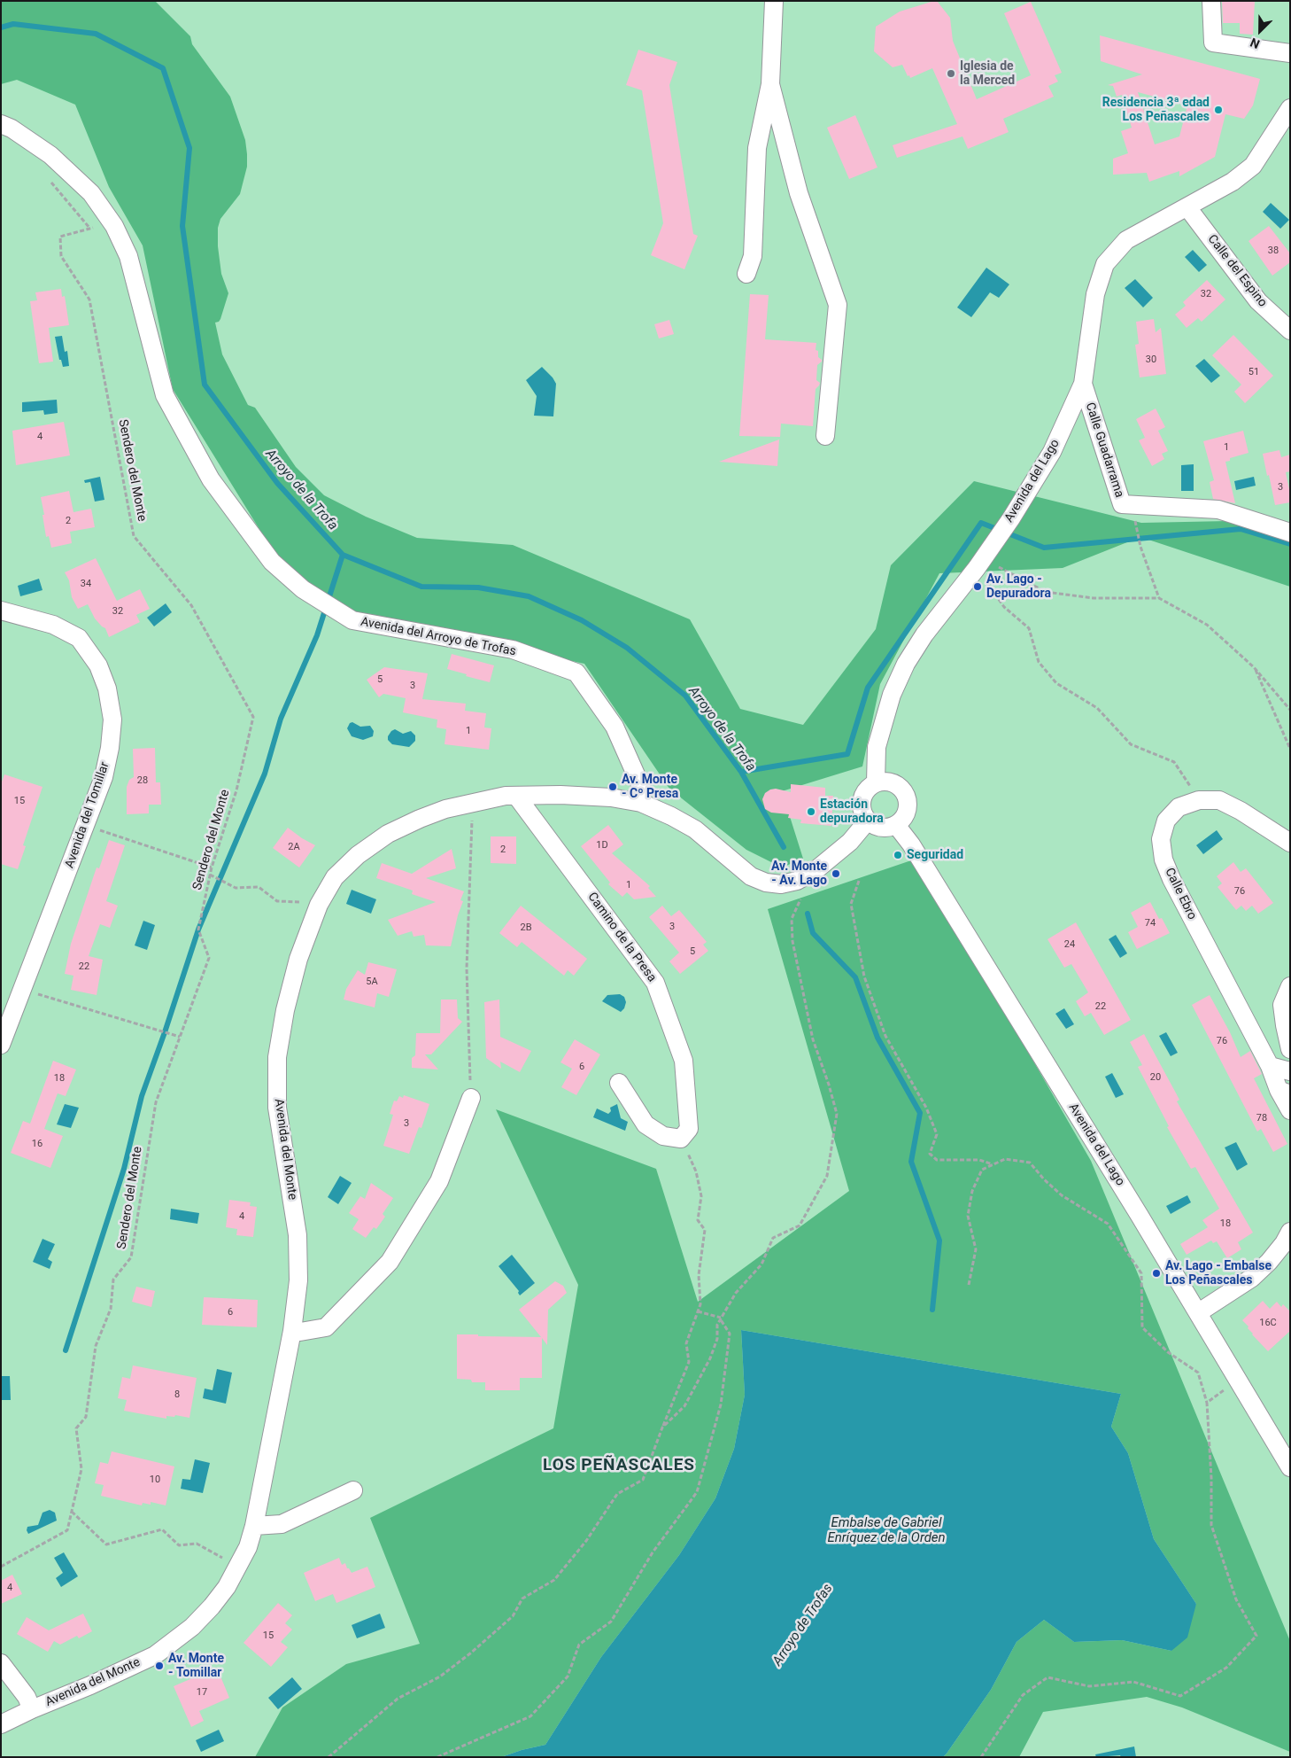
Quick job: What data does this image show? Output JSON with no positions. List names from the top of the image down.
{
  "streets": {
    "street": [
      "Calle del Espino",
      "Calle Guadarrama",
      "Avenida del Lago",
      "Avenida del Arroyo de Trofas",
      "Avenida del Tomillar",
      "Calle Ebro",
      "Camino de la Presa",
      "Avenida del Monte"
    ],
    "path": ["Sendero del Monte"]
  },
  "crossings": [
    ["Calle del Espino", "Avenida del Lago"],
    ["Calle Guadarrama", "Avenida del Lago"],
    ["Sendero del Monte", "Avenida del Arroyo de Trofas"],
    ["Avenida del Lago", "Avenida del Monte"],
    ["Avenida del Arroyo de Trofas", "Avenida del Monte"],
    ["Camino de la Presa", "Avenida del Monte"]
  ],
  "districts": ["LOS PEÑASCALES"],
  "water": ["Arroyo de la Trofa", "Embalse de Gabriel Enríquez de la Orden", "Arroyo de Trofas"],
  "places": [
    "Iglesia de la Merced",
    "Residencia 3ª edad Los Peñascales",
    "Av. Lago - Depuradora",
    "Av. Monte - Cº Presa",
    "Estación depuradora",
    "Seguridad",
    "Av. Monte - Av. Lago",
    "Av. Lago - Embalse Los Peñascales",
    "Av. Monte - Tomillar"
  ],
  "house_numbers": [
    "38",
    "32",
    "30",
    "51",
    "4",
    "1",
    "3",
    "2",
    "34",
    "32",
    "5",
    "3",
    "1",
    "28",
    "15",
    "1D",
    "2A",
    "2",
    "1",
    "76",
    "74",
    "3",
    "2B",
    "24",
    "5",
    "22",
    "5A",
    "22",
    "76",
    "6",
    "20",
    "18",
    "78",
    "3",
    "16",
    "4",
    "18",
    "6",
    "16C",
    "8",
    "10",
    "4",
    "15",
    "17"
  ],
  "north": "bottom left"
}
